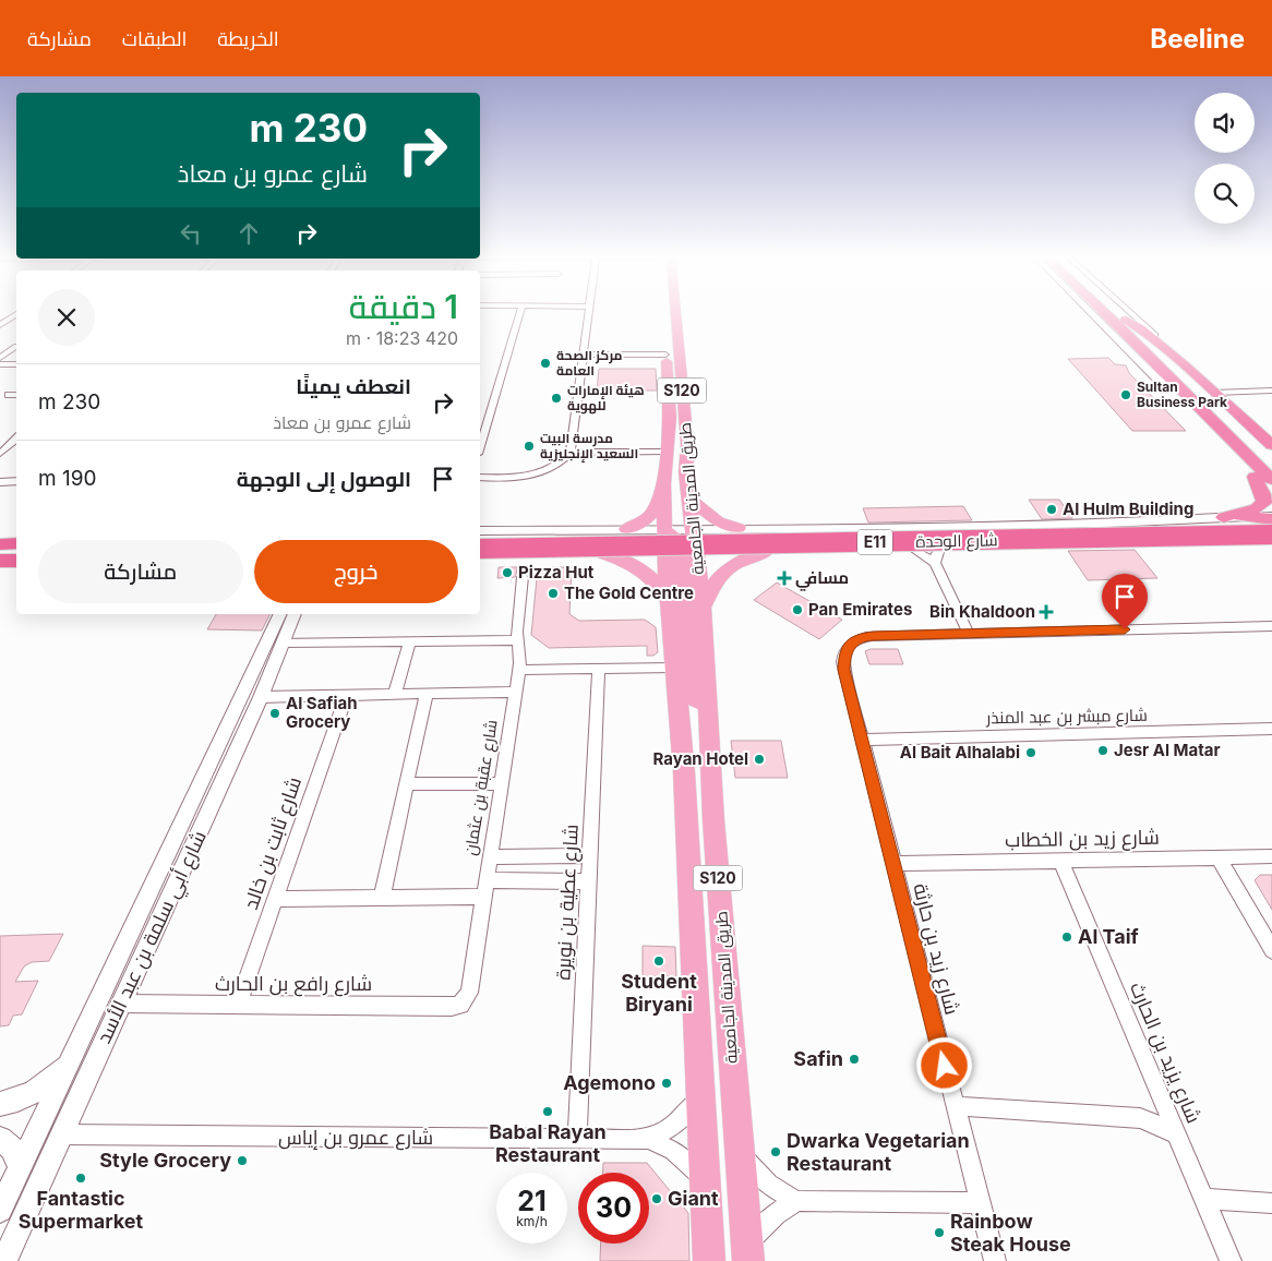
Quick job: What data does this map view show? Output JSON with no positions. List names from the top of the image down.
{
  "streets": {
    "highway": ["شارع الوحدة", "E11"],
    "main road": ["S120", "طريق المدينة الجامعية"],
    "street": [
      "شارع مبشر بن عبد المنذر",
      "شارع عقبة بن عثمان",
      "شارع زيد بن الخطاب",
      "شارع ثابت بن خالد",
      "شارع عطية بن نويرة",
      "شارع أبي سلمة بن عبد الأسد",
      "شارع زيد بن حارثة",
      "شارع رافع بن الحارث",
      "شارع يزيد بن الحارث",
      "شارع عمرو بن إياس"
    ]
  },
  "crossings": [
    ["طريق المدينة الجامعية", "شارع عمرو بن إياس"],
    ["شارع مبشر بن عبد المنذر", "شارع زيد بن حارثة"],
    ["شارع عقبة بن عثمان", "شارع رافع بن الحارث"],
    ["شارع زيد بن الخطاب", "شارع زيد بن حارثة"],
    ["شارع زيد بن الخطاب", "شارع يزيد بن الحارث"],
    ["شارع ثابت بن خالد", "شارع رافع بن الحارث"],
    ["شارع عطية بن نويرة", "شارع عمرو بن إياس"],
    ["شارع أبي سلمة بن عبد الأسد", "شارع رافع بن الحارث"],
    ["شارع أبي سلمة بن عبد الأسد", "شارع عمرو بن إياس"]
  ],
  "places": {
    "other": [
      "مركز الصحة العامة",
      "Sultan Business Park",
      "هيئة الإمارات للهوية",
      "مدرسة البيت السعيد الإنجليزية",
      "Al Hulm Building",
      "Pizza Hut",
      "The Gold Centre",
      "Pan Emirates",
      "Al Safiah Grocery",
      "Jesr Al Matar",
      "Al Bait Alhalabi",
      "Rayan Hotel",
      "Al Taif",
      "Student Biryani",
      "Safin",
      "Agemono",
      "Babal Rayan Restaurant",
      "Dwarka Vegetarian Restaurant",
      "Style Grocery",
      "Fantastic Supermarket",
      "Giant",
      "Rainbow Steak House"
    ],
    "health": ["مسافي", "Bin Khaldoon"]
  },
  "page": {
    "header": "Beeline",
    "nav": ["الخريطة", "الطبقات", "مشاركة"],
    "turn": ["230 m", "شارع عمرو بن معاذ"],
    "heading": ["1 دقيقة", "420 m · 18:23"],
    "list": [
      {
        "name": "انعطف يمينًا",
        "note": "شارع عمرو بن معاذ",
        "value": "230 m"
      },
      {
        "name": "الوصول إلى الوجهة",
        "value": "190 m"
      }
    ],
    "buttons": ["خروج", "مشاركة"],
    "speed": "21 km/h",
    "limit": "30"
  }
}
